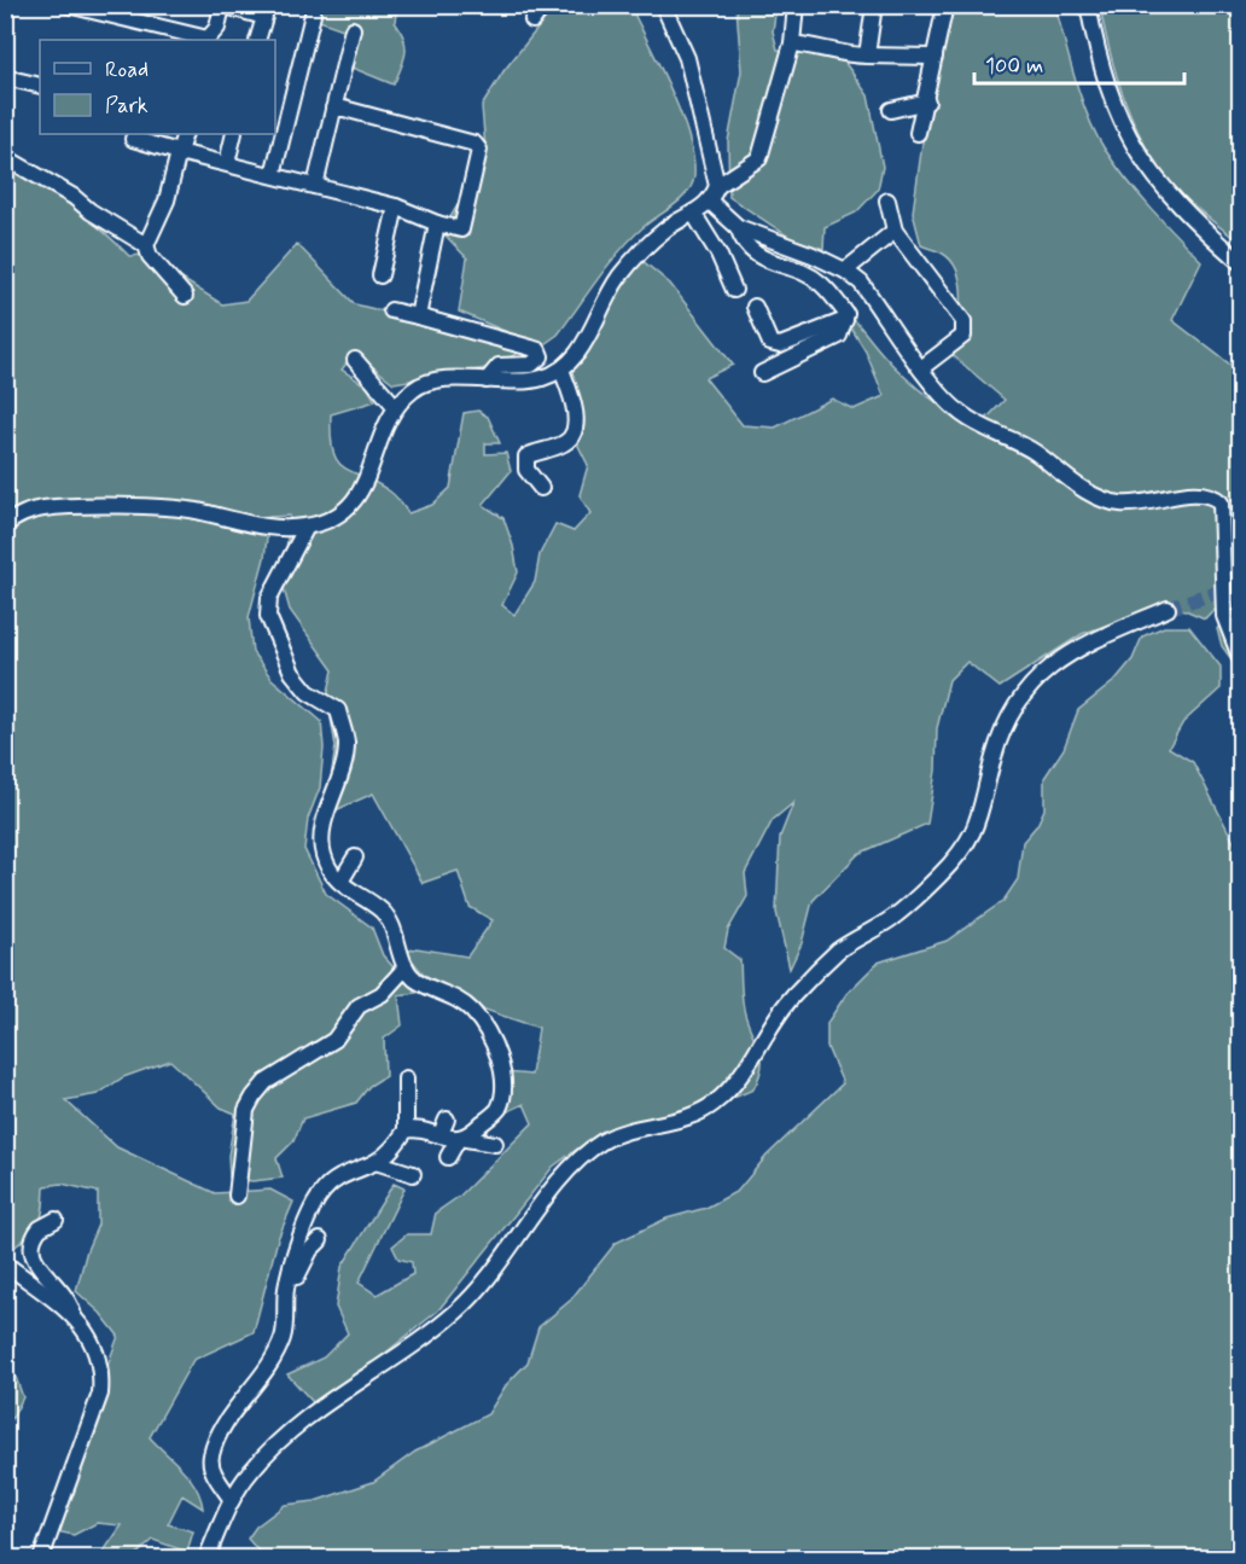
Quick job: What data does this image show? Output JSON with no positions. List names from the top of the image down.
{
  "legend": ["Road", "Park"],
  "scale_bar": "100 m"
}
